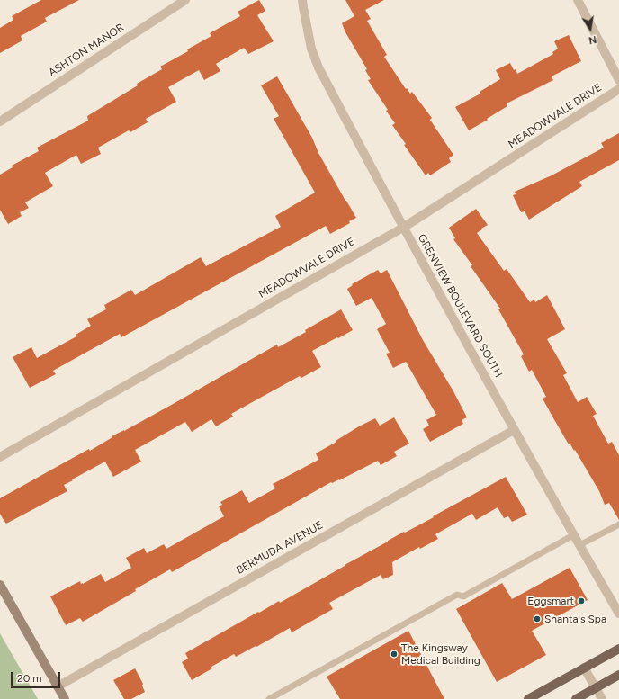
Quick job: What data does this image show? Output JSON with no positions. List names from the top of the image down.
{
  "streets": {
    "street": [
      "ASHTON MANOR",
      "MEADOWVALE DRIVE",
      "GRENVIEW BOULEVARD SOUTH",
      "BERMUDA AVENUE"
    ]
  },
  "crossings": [
    ["MEADOWVALE DRIVE", "GRENVIEW BOULEVARD SOUTH"],
    ["GRENVIEW BOULEVARD SOUTH", "BERMUDA AVENUE"]
  ],
  "places": ["Eggsmart", "Shanta's Spa", "The Kingsway Medical Building"],
  "scale_bar": "20 m",
  "north": "bottom"
}
